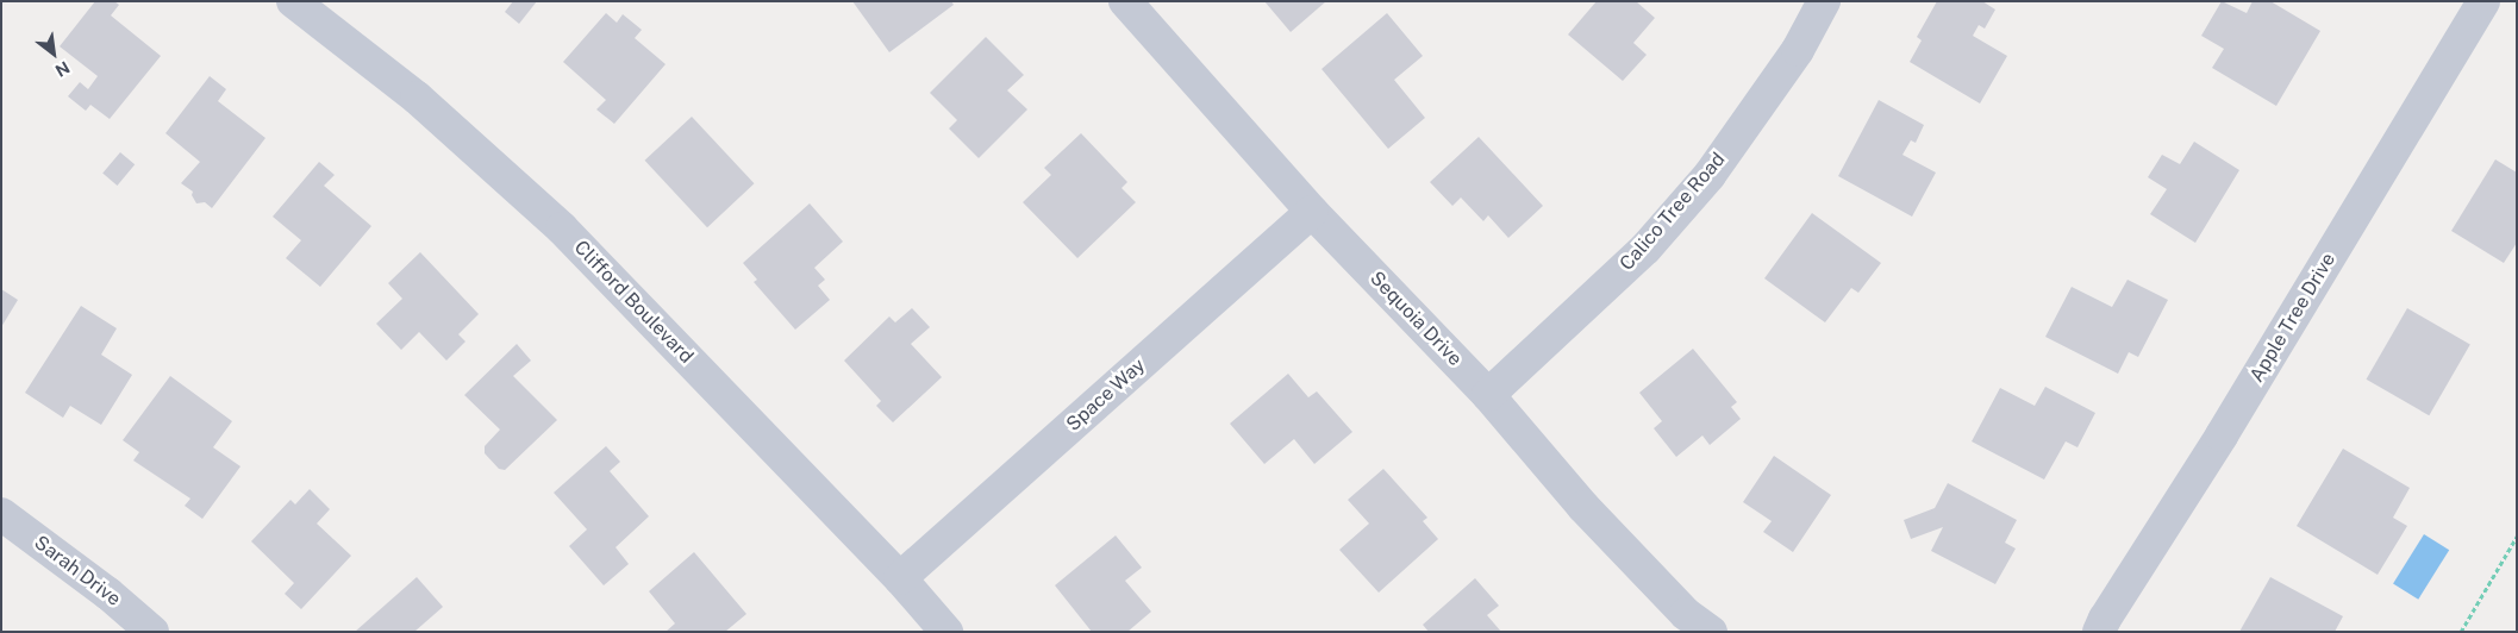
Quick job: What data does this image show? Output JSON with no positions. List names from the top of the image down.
{
  "streets": {
    "street": [
      "Calico Tree Road",
      "Clifford Boulevard",
      "Apple Tree Drive",
      "Sequoia Drive",
      "Space Way",
      "Sarah Drive"
    ]
  },
  "crossings": [
    ["Calico Tree Road", "Sequoia Drive"],
    ["Clifford Boulevard", "Space Way"],
    ["Sequoia Drive", "Space Way"]
  ],
  "north": "bottom right"
}
